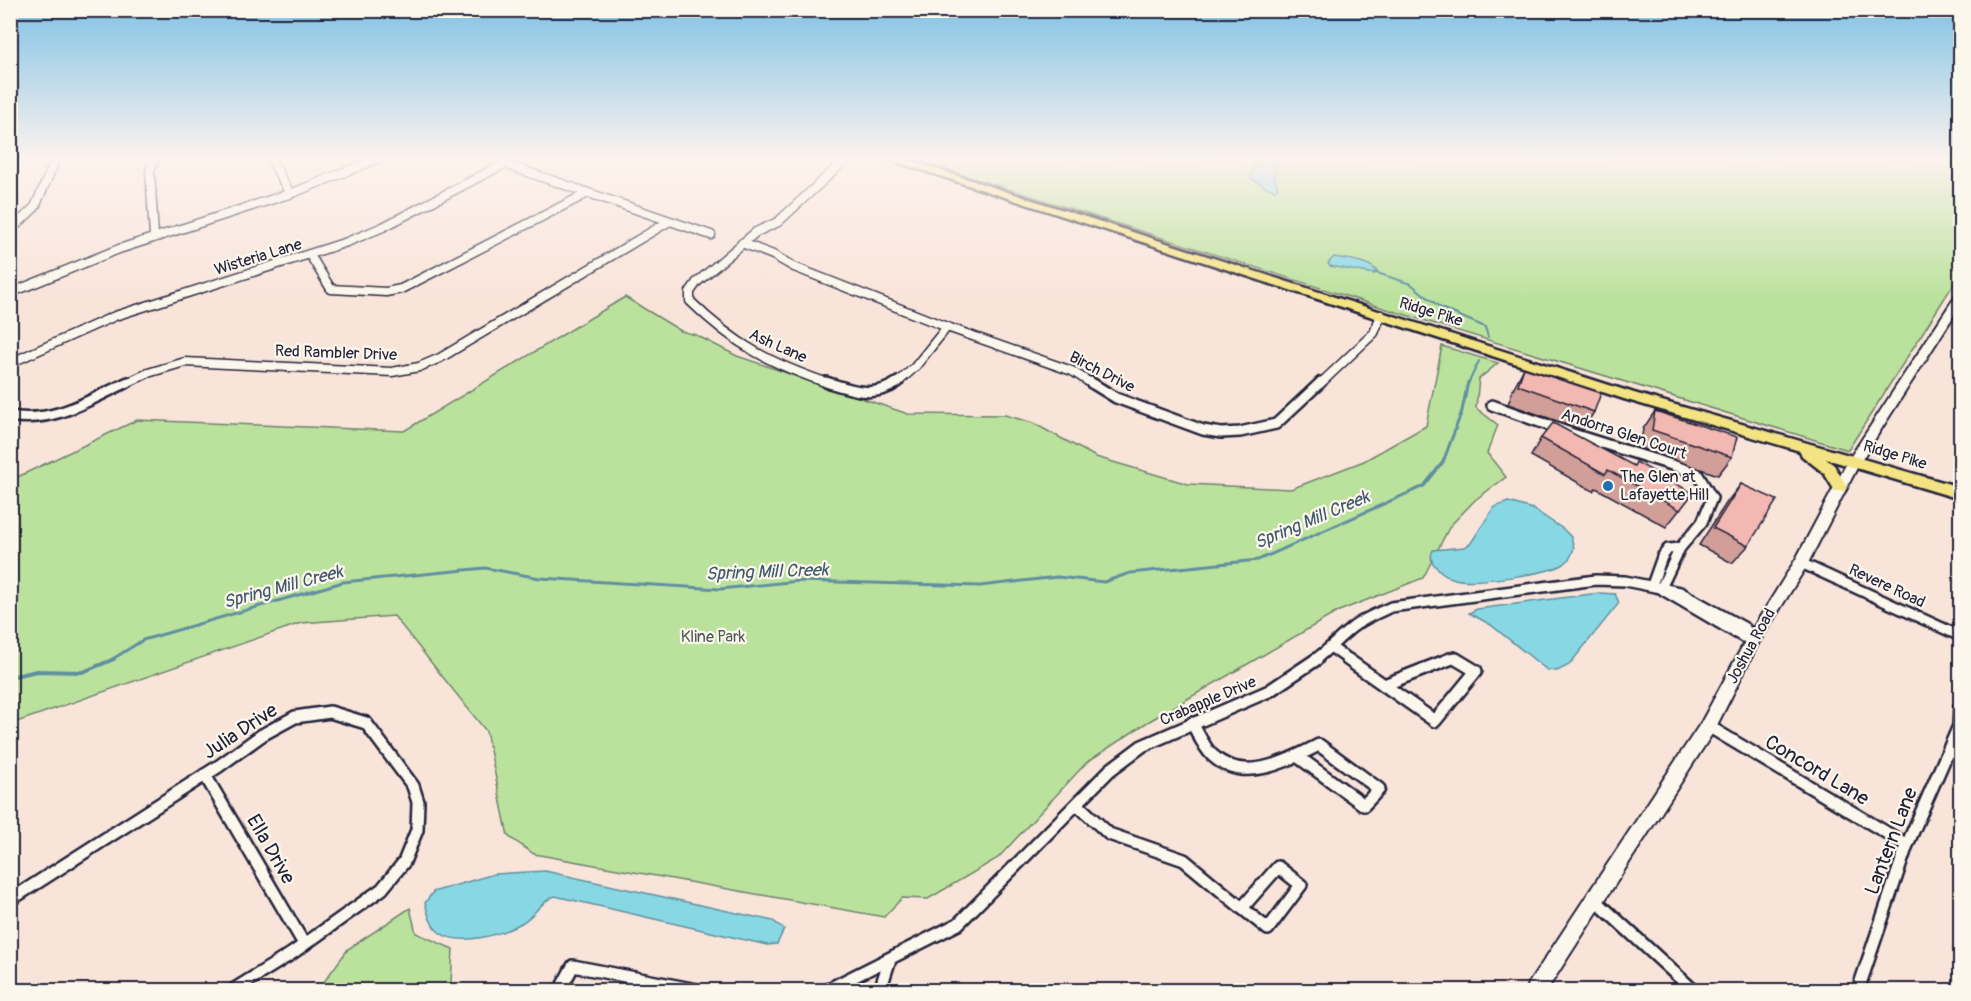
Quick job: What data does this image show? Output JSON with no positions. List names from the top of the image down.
{
  "streets": {
    "main road": ["Ridge Pike", "Joshua Road"],
    "street": [
      "Wisteria Lane",
      "Ash Lane",
      "Red Rambler Drive",
      "Birch Drive",
      "Andorra Glen Court",
      "Revere Road",
      "Crabapple Drive",
      "Julia Drive",
      "Concord Lane",
      "Lantern Lane",
      "Ella Drive"
    ]
  },
  "crossings": [
    ["Wisteria Lane", "Red Rambler Drive"],
    ["Ridge Pike", "Birch Drive"],
    ["Ridge Pike", "Joshua Road"],
    ["Ash Lane", "Birch Drive"],
    ["Andorra Glen Court", "Crabapple Drive"],
    ["Revere Road", "Joshua Road"],
    ["Joshua Road", "Crabapple Drive"],
    ["Joshua Road", "Concord Lane"],
    ["Julia Drive", "Ella Drive"],
    ["Concord Lane", "Lantern Lane"]
  ],
  "water": ["Spring Mill Creek"],
  "parks": ["Kline Park"],
  "places": ["The Glen at Lafayette Hill"]
}
